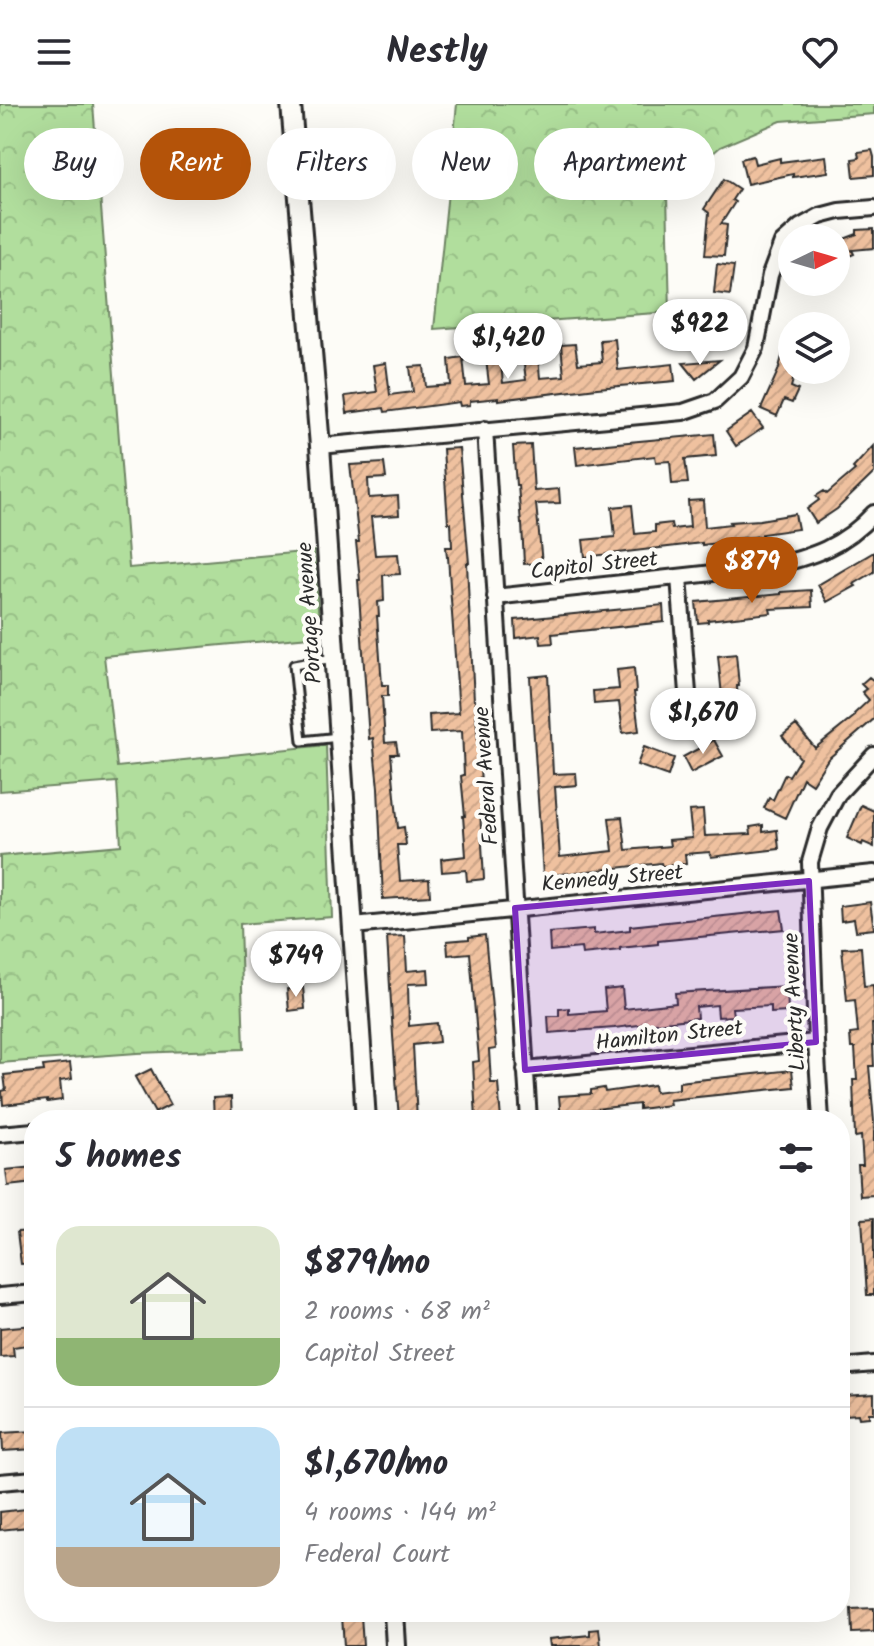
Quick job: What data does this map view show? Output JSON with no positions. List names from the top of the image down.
{
  "streets": {
    "street": [
      "Capitol Street",
      "Portage Avenue",
      "Federal Avenue",
      "Kennedy Street",
      "Liberty Avenue",
      "Hamilton Street"
    ]
  },
  "crossings": [
    ["Capitol Street", "Federal Avenue"],
    ["Portage Avenue", "Kennedy Street"],
    ["Federal Avenue", "Kennedy Street"],
    ["Federal Avenue", "Hamilton Street"],
    ["Kennedy Street", "Liberty Avenue"],
    ["Liberty Avenue", "Hamilton Street"]
  ],
  "north": "right",
  "page": {
    "header": "Nestly",
    "chip": [
      "Buy",
      "Rent",
      "Filters",
      "New",
      "Apartment"
    ],
    "price": [
      "$922",
      "$1,420",
      "$879",
      "$1,670",
      "$749"
    ],
    "heading": "5 homes",
    "list": [
      {
        "name": "$879/mo",
        "note": "2 rooms · 68 m² · Capitol Street"
      },
      {
        "name": "$1,670/mo",
        "note": "4 rooms · 144 m² · Federal Court"
      }
    ]
  }
}
